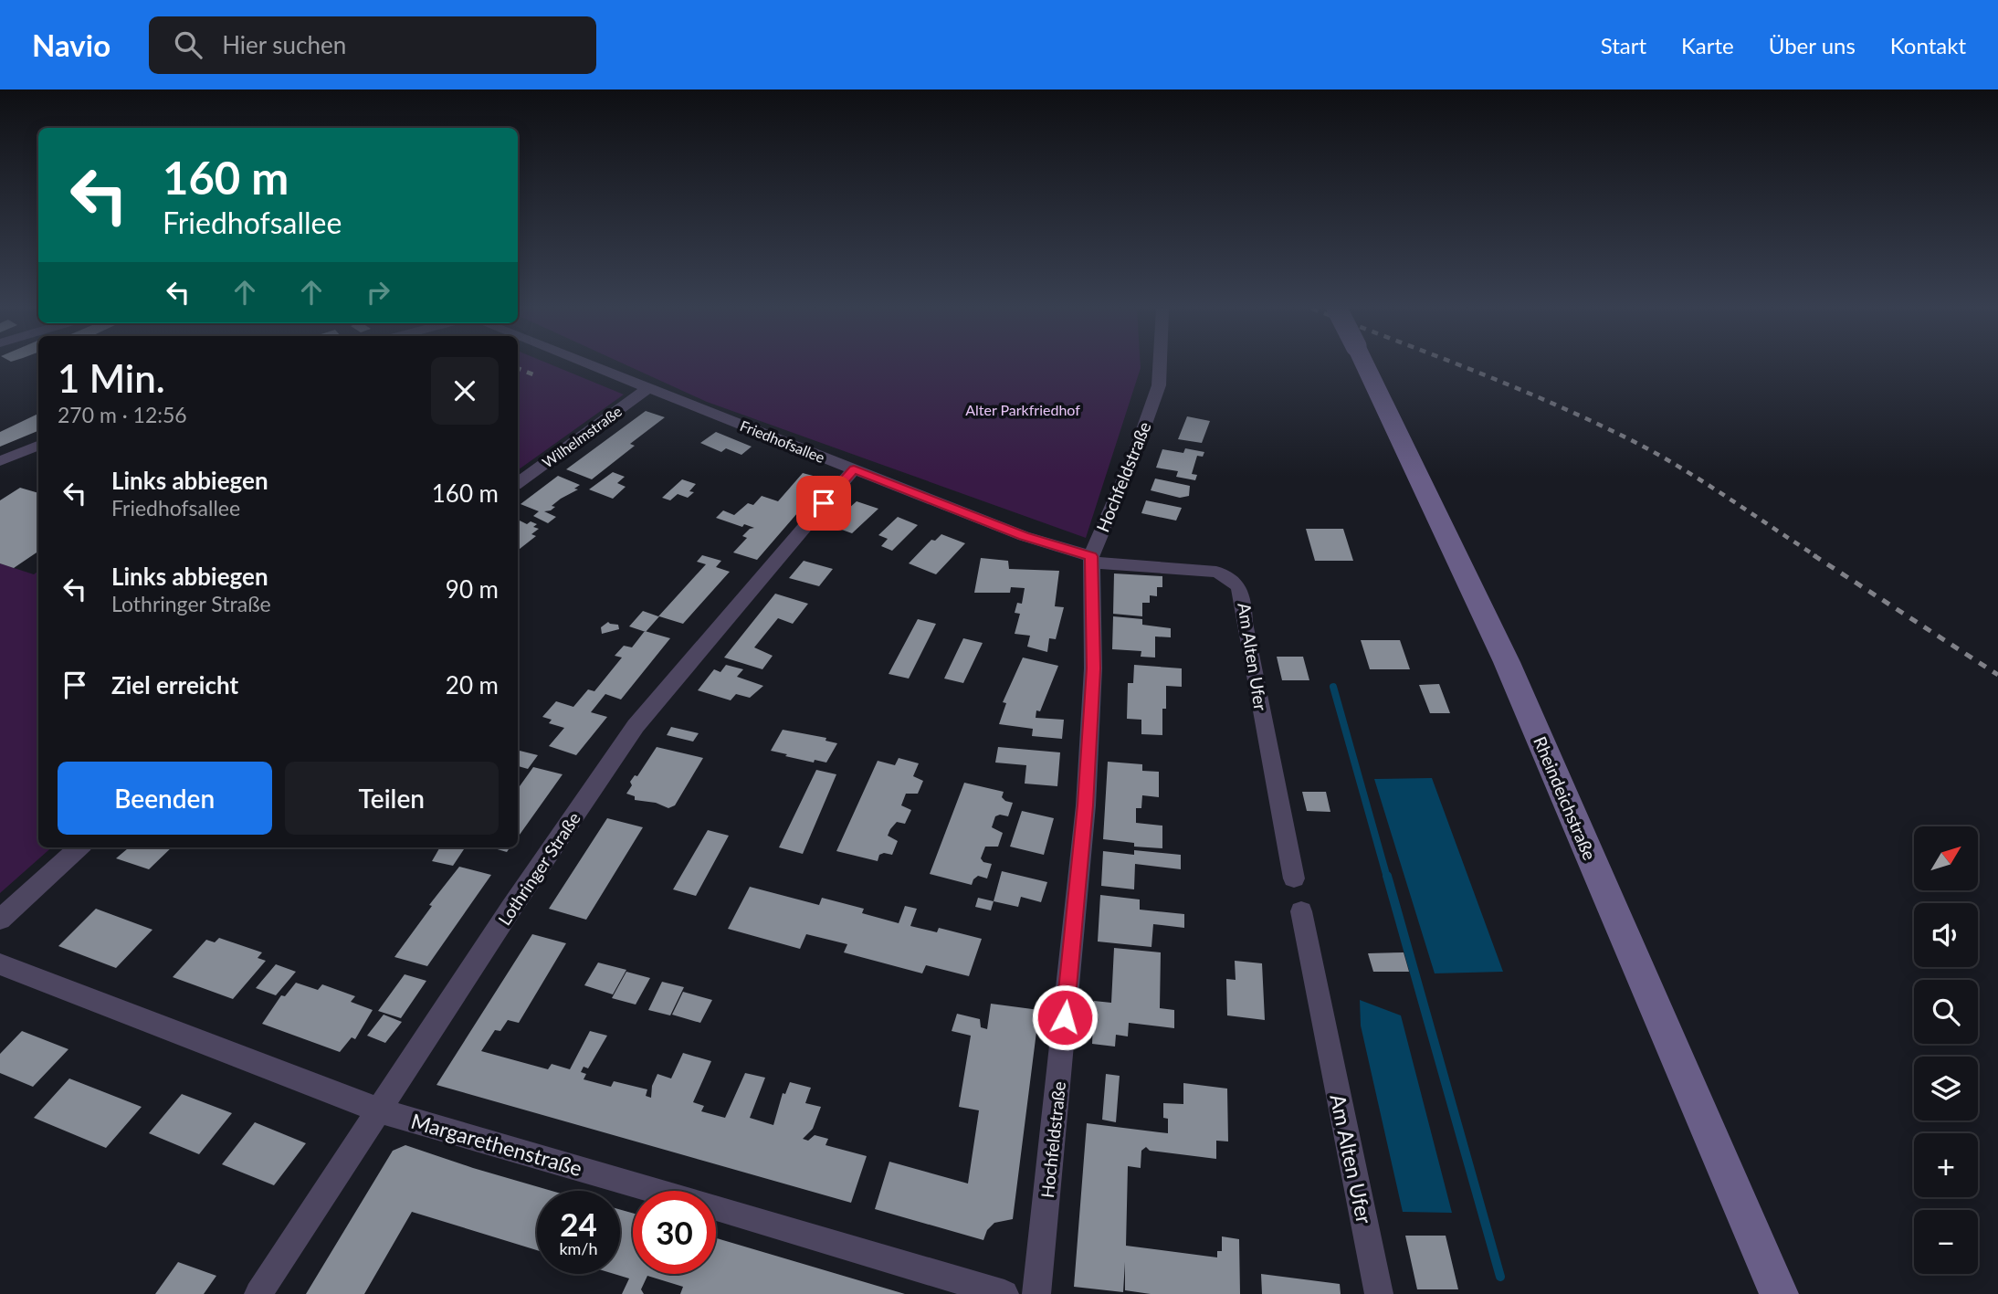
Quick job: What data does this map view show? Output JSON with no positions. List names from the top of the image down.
{
  "streets": {
    "main road": ["Rheindeichstraße"],
    "street": [
      "Wilhelmstraße",
      "Friedhofsallee",
      "Hochfeldstraße",
      "Am Alten Ufer",
      "Lothringer Straße",
      "Margarethenstraße"
    ]
  },
  "crossings": [
    ["Wilhelmstraße", "Friedhofsallee"],
    ["Friedhofsallee", "Hochfeldstraße"],
    ["Friedhofsallee", "Am Alten Ufer"],
    ["Friedhofsallee", "Lothringer Straße"],
    ["Hochfeldstraße", "Am Alten Ufer"],
    ["Lothringer Straße", "Margarethenstraße"]
  ],
  "parks": ["Alter Parkfriedhof"],
  "north": "top right",
  "page": {
    "header": "Navio",
    "search": "Hier suchen",
    "nav": [
      "Start",
      "Karte",
      "Über uns",
      "Kontakt"
    ],
    "turn": ["160 m", "Friedhofsallee"],
    "heading": ["1 Min.", "270 m · 12:56"],
    "list": [
      {
        "name": "Links abbiegen",
        "note": "Friedhofsallee",
        "value": "160 m"
      },
      {
        "name": "Links abbiegen",
        "note": "Lothringer Straße",
        "value": "90 m"
      },
      {
        "name": "Ziel erreicht",
        "value": "20 m"
      }
    ],
    "buttons": ["Beenden", "Teilen"],
    "map_buttons": ["+", "−"],
    "speed": "24 km/h",
    "limit": "30"
  }
}
